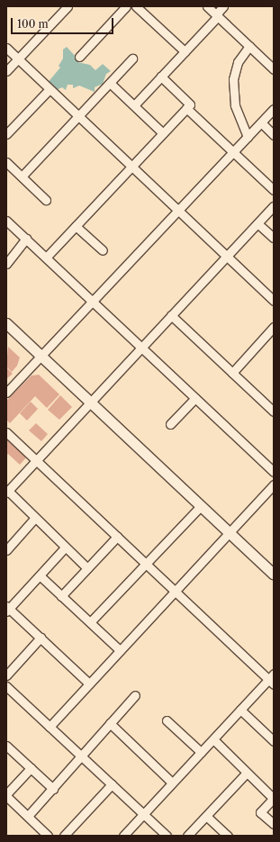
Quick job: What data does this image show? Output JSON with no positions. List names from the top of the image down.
{
  "scale_bar": "100 m"
}
